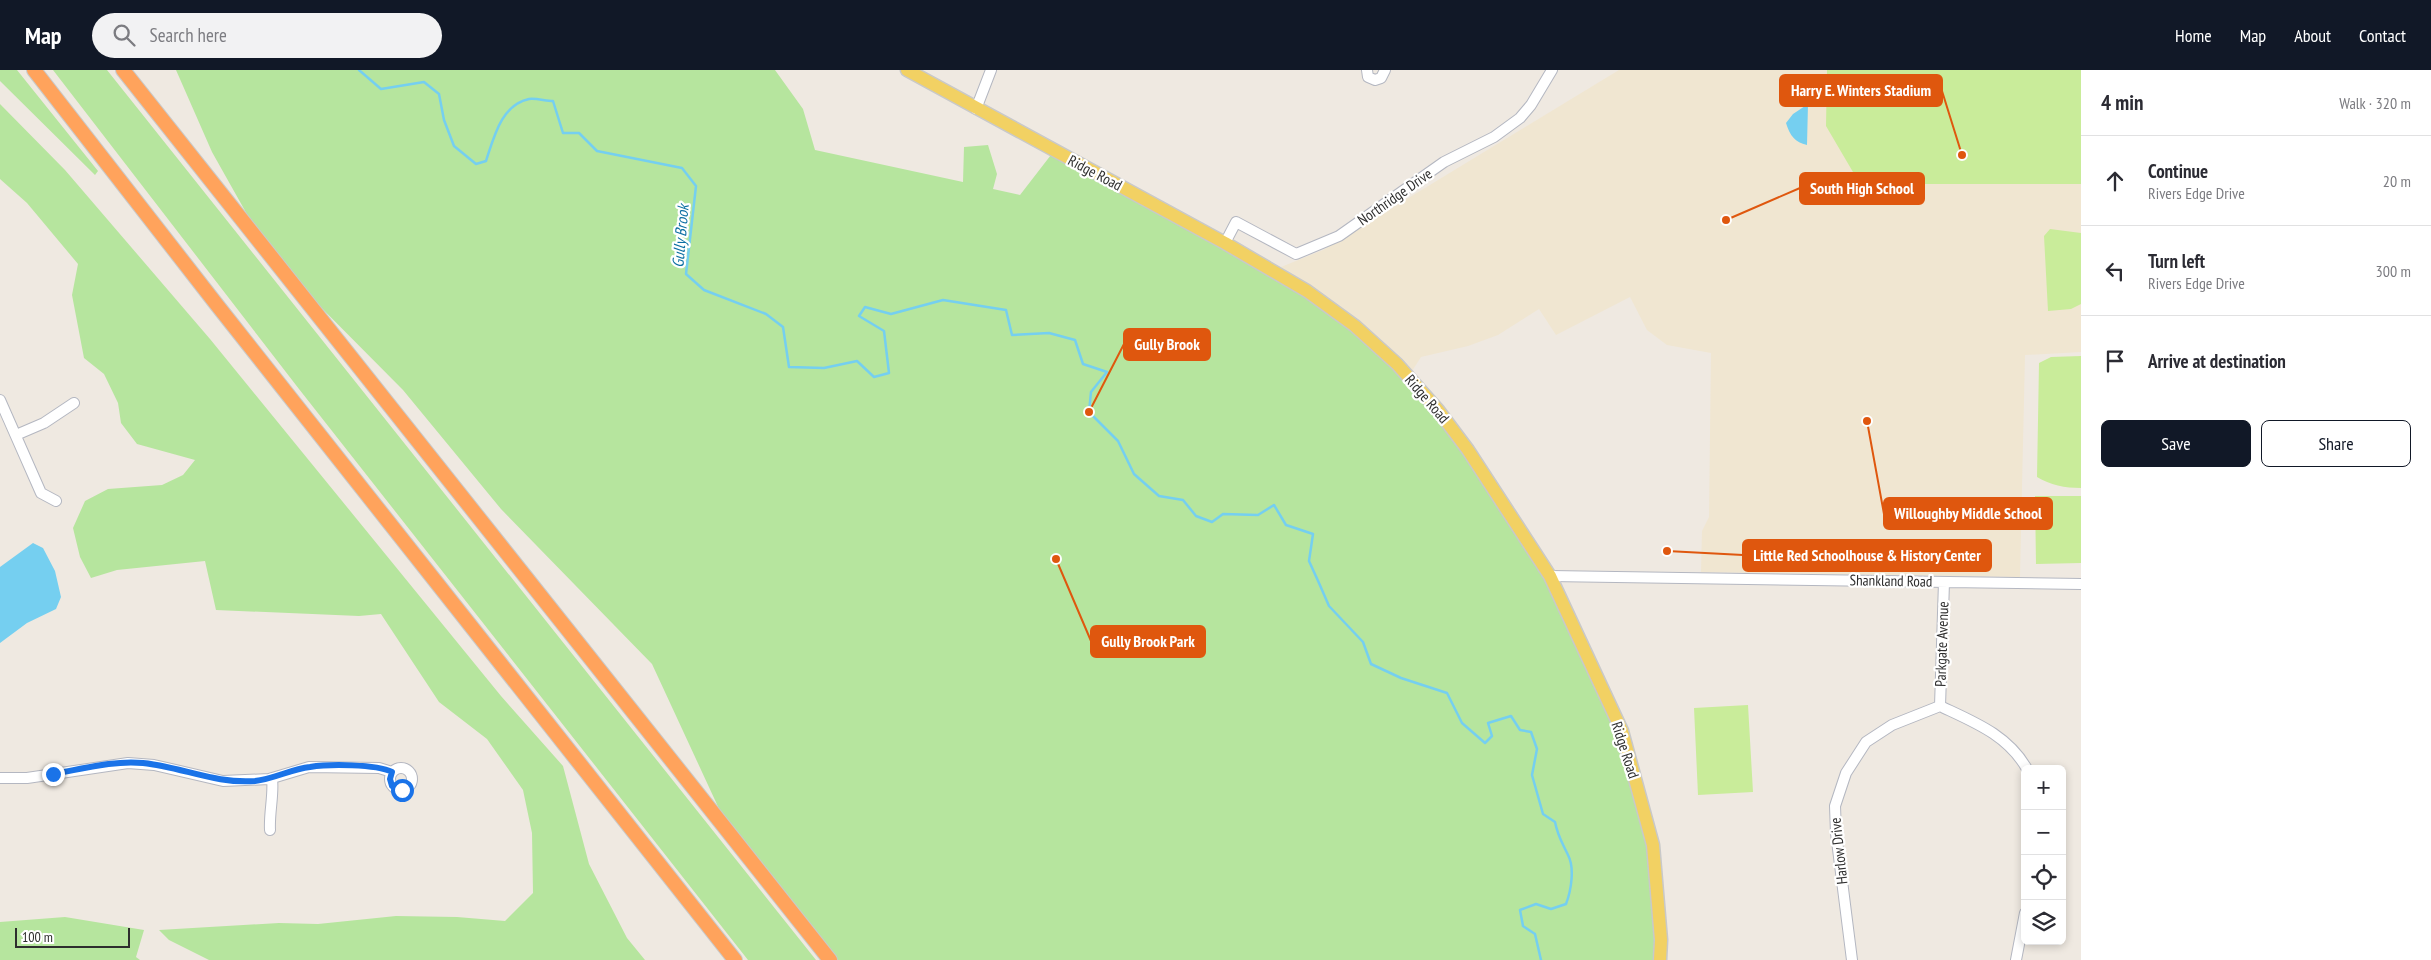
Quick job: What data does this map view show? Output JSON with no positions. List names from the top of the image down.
{
  "streets": {
    "main road": ["Ridge Road"],
    "street": [
      "Northridge Drive",
      "Shankland Road",
      "Parkgate Avenue",
      "Harlow Drive"
    ]
  },
  "crossings": [
    ["Ridge Road", "Northridge Drive"],
    ["Ridge Road", "Shankland Road"],
    ["Shankland Road", "Parkgate Avenue"],
    ["Parkgate Avenue", "Harlow Drive"]
  ],
  "water": ["Gully Brook"],
  "places": [
    "Harry E. Winters Stadium",
    "South High School",
    "Gully Brook",
    "Willoughby Middle School",
    "Little Red Schoolhouse & History Center",
    "Gully Brook Park"
  ],
  "scale_bar": "100 m",
  "page": {
    "header": "Map",
    "search": "Search here",
    "nav": [
      "Home",
      "Map",
      "About",
      "Contact"
    ],
    "heading": ["4 min", "Walk · 320 m"],
    "list": [
      ["Continue", "Rivers Edge Drive", "20 m"],
      ["Turn left", "Rivers Edge Drive", "300 m"],
      "Arrive at destination"
    ],
    "buttons": ["Save", "Share"],
    "map_buttons": ["+", "−"],
    "scale": "100 m"
  }
}
